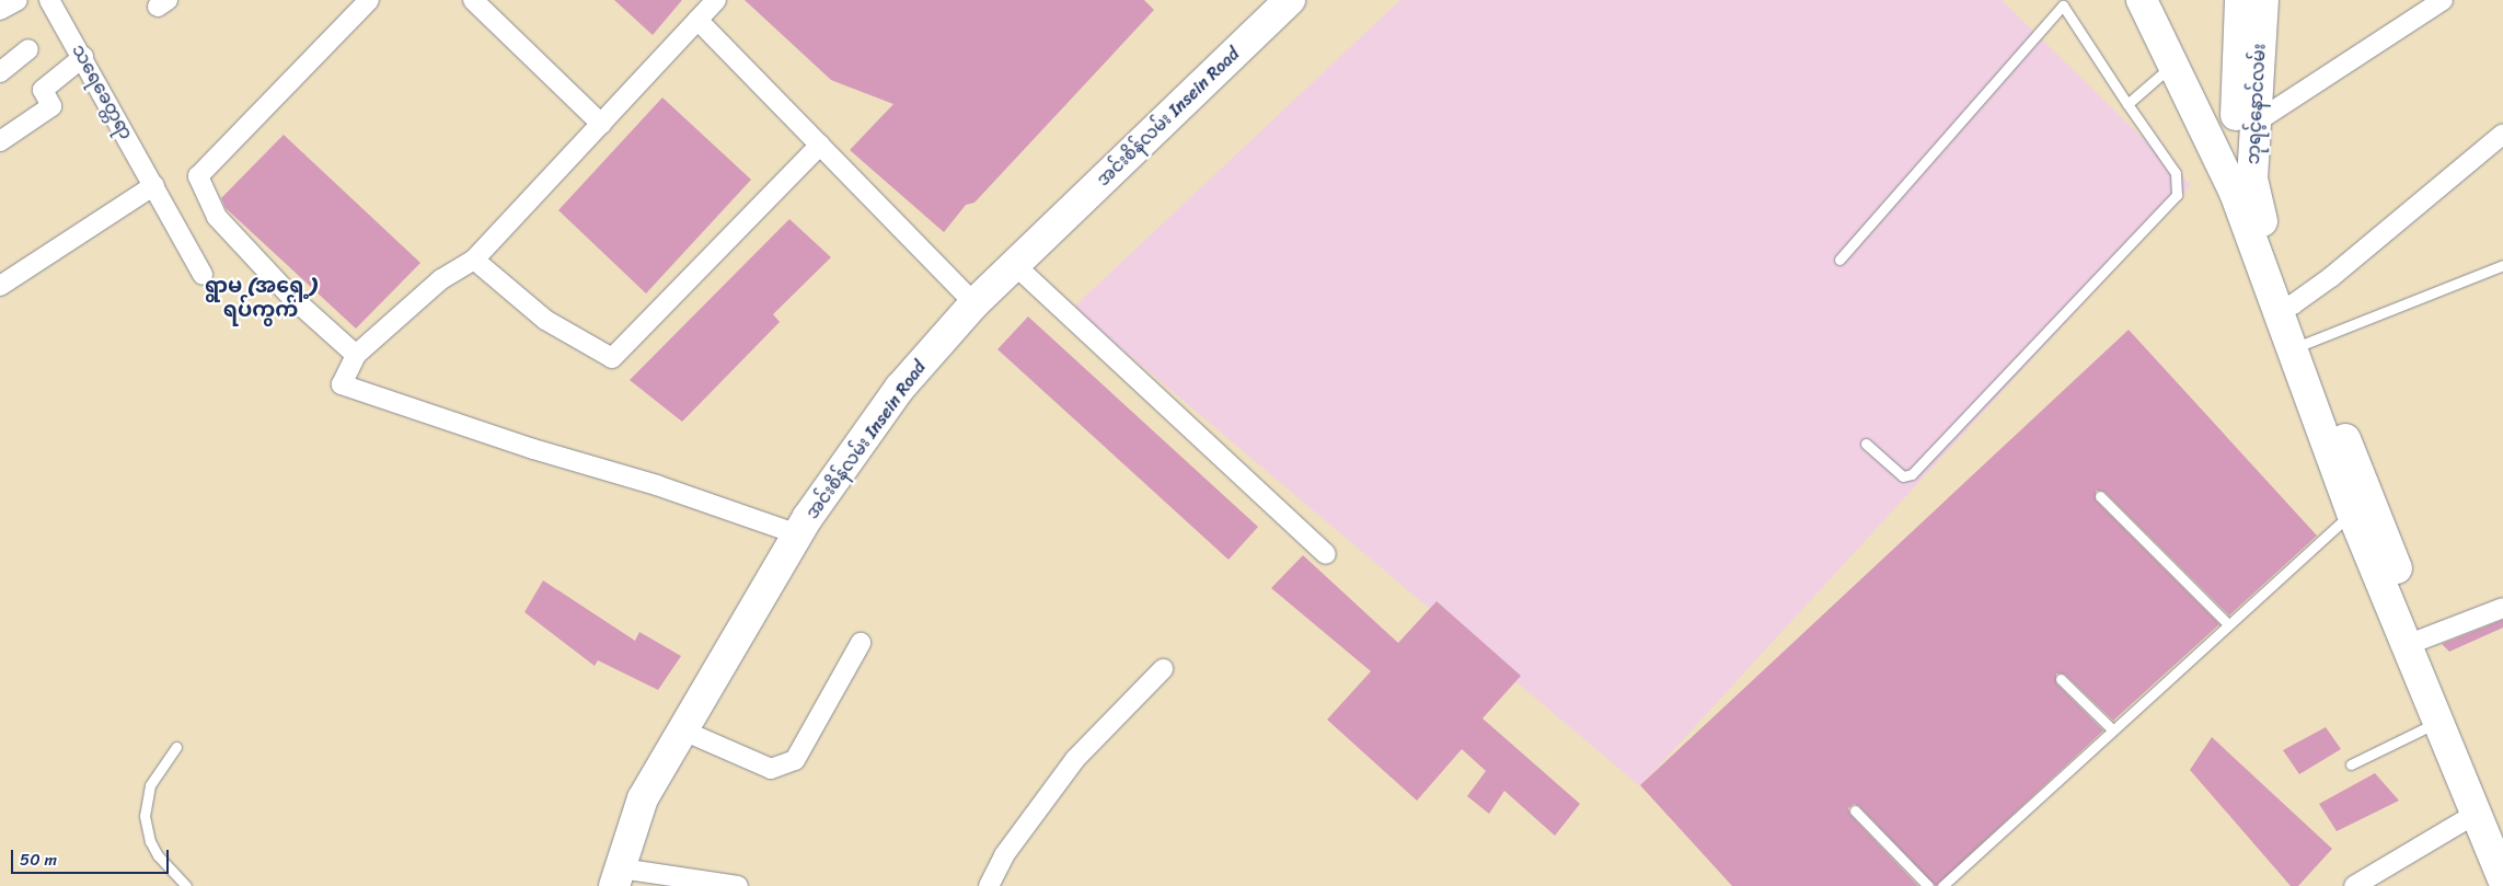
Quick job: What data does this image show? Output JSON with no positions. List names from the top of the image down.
{
  "streets": {
    "main road": ["ဘုရင့်နောင်လမ်း", "အင်းစိန်လမ်း Insein Road"],
    "street": ["သရေခေတ္တရာ"]
  },
  "districts": ["ရွာမ (အရှေ့) ရပ်ကွက်"],
  "scale_bar": "50 m"
}
